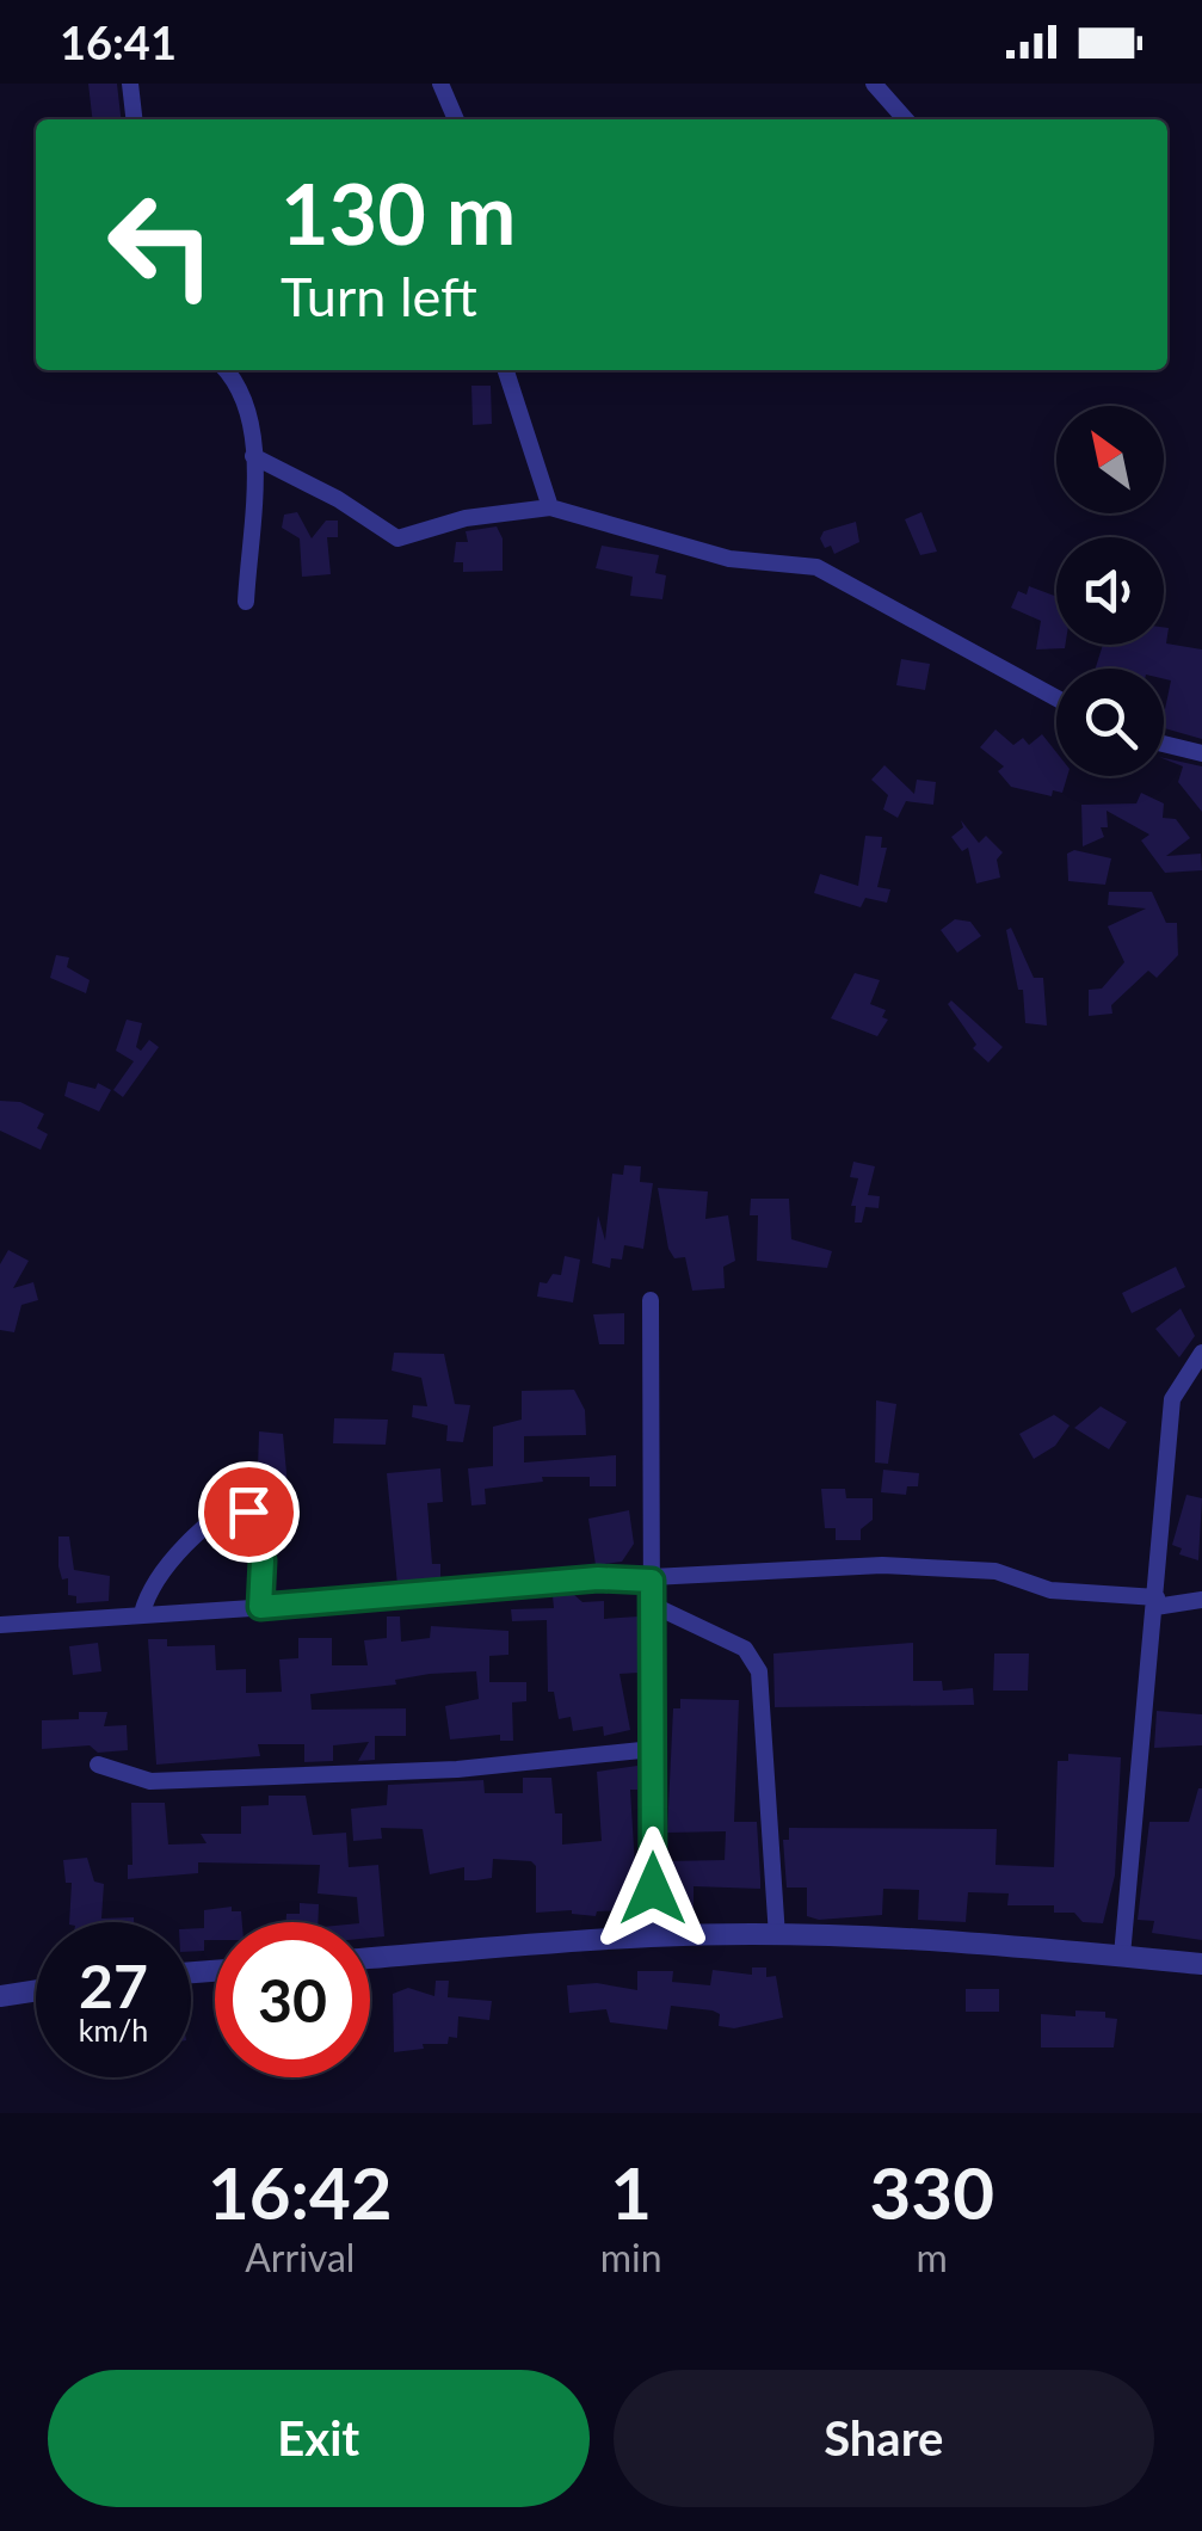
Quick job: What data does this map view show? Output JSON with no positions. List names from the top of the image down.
{
  "north": "top left",
  "page": {
    "status": "16:41",
    "turn": ["130 m", "Turn left"],
    "speed": "27 km/h",
    "limit": "30",
    "eta": [
      "16:42",
      "Arrival",
      "1",
      "min",
      "330",
      "m"
    ],
    "buttons": ["Exit", "Share"]
  }
}
